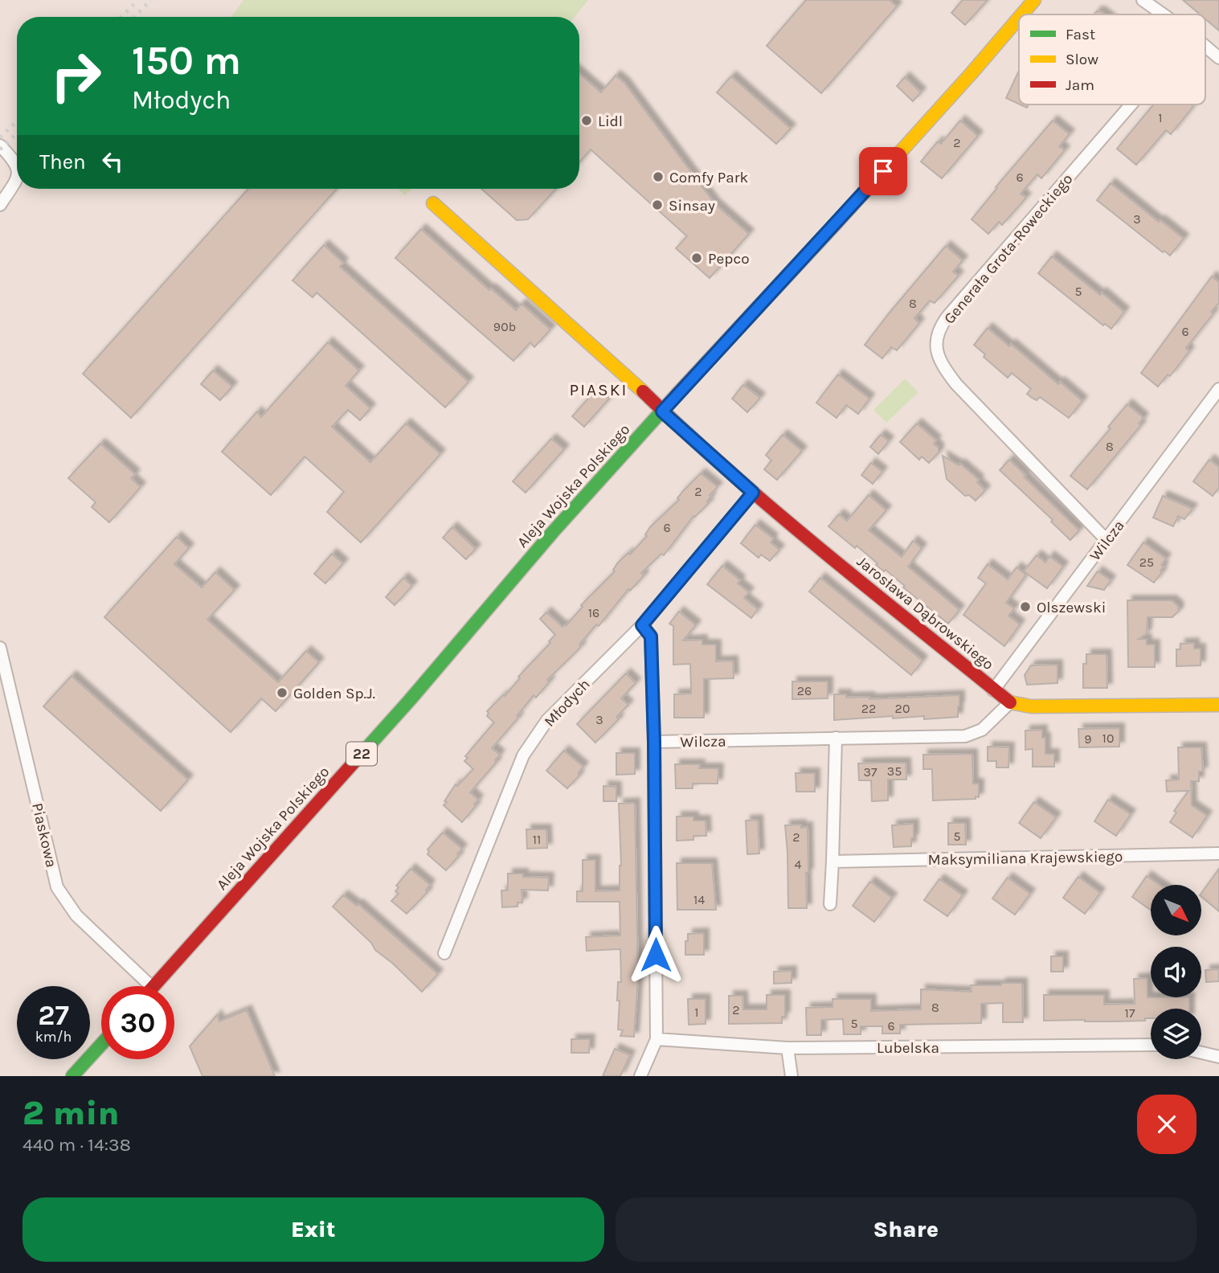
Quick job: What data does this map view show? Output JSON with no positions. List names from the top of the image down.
{
  "streets": {
    "main road": ["Aleja Wojska Polskiego", "Jarosława Dąbrowskiego", "22"],
    "street": [
      "Generała Grota-Roweckiego",
      "Wilcza",
      "Młodych",
      "Piaskowa",
      "Maksymiliana Krajewskiego",
      "Lubelska"
    ]
  },
  "crossings": [
    ["Generała Grota-Roweckiego", "Wilcza"],
    ["Aleja Wojska Polskiego", "Jarosława Dąbrowskiego"],
    ["Wilcza", "Jarosława Dąbrowskiego"],
    ["Jarosława Dąbrowskiego", "Młodych"]
  ],
  "districts": ["PIASKI"],
  "places": [
    "Lidl",
    "Comfy Park",
    "Sinsay",
    "Pepco",
    "Olszewski",
    "Golden Sp.J."
  ],
  "house_numbers": [
    "1",
    "2",
    "6",
    "3",
    "5",
    "8",
    "90b",
    "6",
    "8",
    "2",
    "6",
    "25",
    "16",
    "26",
    "22",
    "20",
    "3",
    "10",
    "9",
    "35",
    "37",
    "5",
    "2",
    "11",
    "4",
    "14",
    "8",
    "2",
    "1",
    "17",
    "5",
    "6"
  ],
  "legend": ["Fast", "Slow", "Jam"],
  "north": "bottom right",
  "page": {
    "turn": ["150 m", "Młodych"],
    "then": "Then",
    "speed": "27 km/h",
    "limit": "30",
    "heading": ["2 min", "440 m · 14:38"],
    "buttons": ["Exit", "Share"]
  }
}
